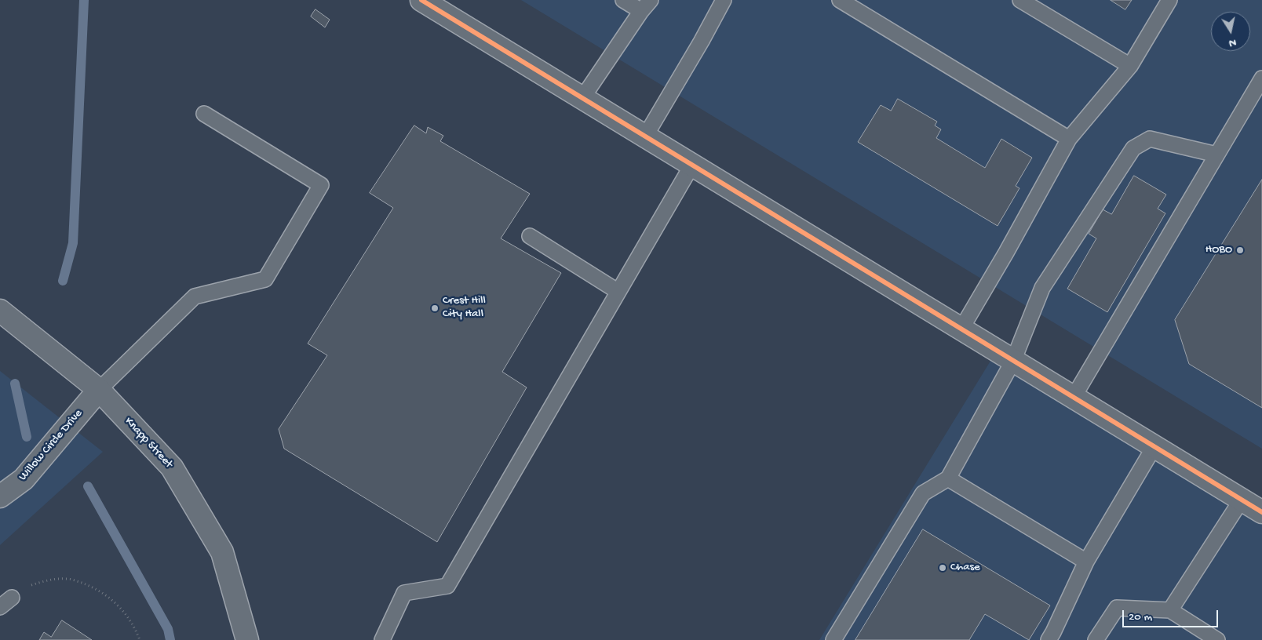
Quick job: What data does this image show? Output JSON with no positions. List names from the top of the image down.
{
  "streets": {
    "main road": ["Knapp Street", "Willow Circle Drive"]
  },
  "crossings": [
    ["Knapp Street", "Willow Circle Drive"]
  ],
  "places": ["HOBO", "Crest Hill City Hall", "Chase"],
  "scale_bar": "20 m",
  "north": "bottom"
}
